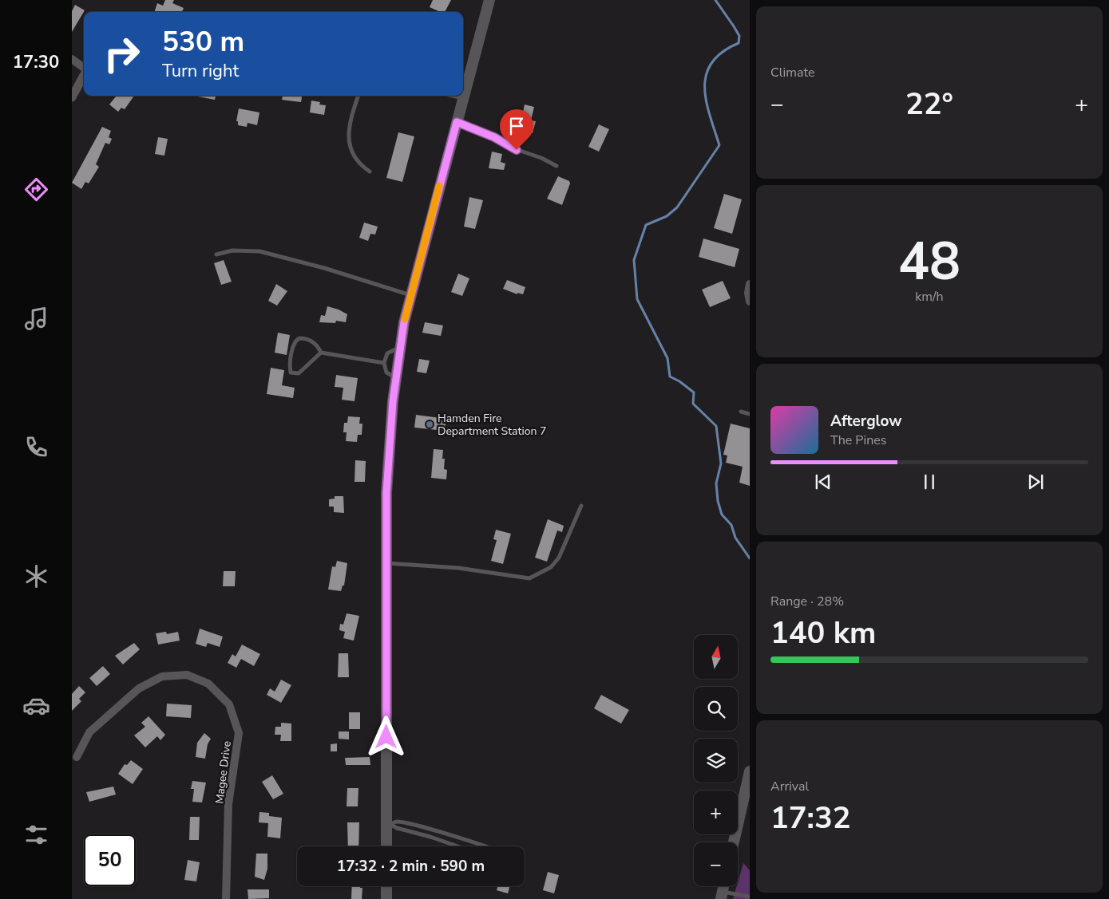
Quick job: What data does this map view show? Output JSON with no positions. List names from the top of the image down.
{
  "streets": {
    "street": ["Magee Drive"]
  },
  "places": ["Hamden Fire Department Station 7"],
  "north": "top",
  "page": {
    "tabs": "17:30",
    "tile": [
      "Climate",
      ["48", "km/h"],
      ["Range · 28%", "140 km"],
      ["Arrival", "17:32"]
    ],
    "turn": ["530 m", "Turn right"],
    "heat": ["−", "22°", "+"],
    "song": ["Afterglow", "The Pines"],
    "map_buttons": ["+", "−"],
    "limit": "50",
    "trip": "17:32 · 2 min · 590 m"
  }
}
